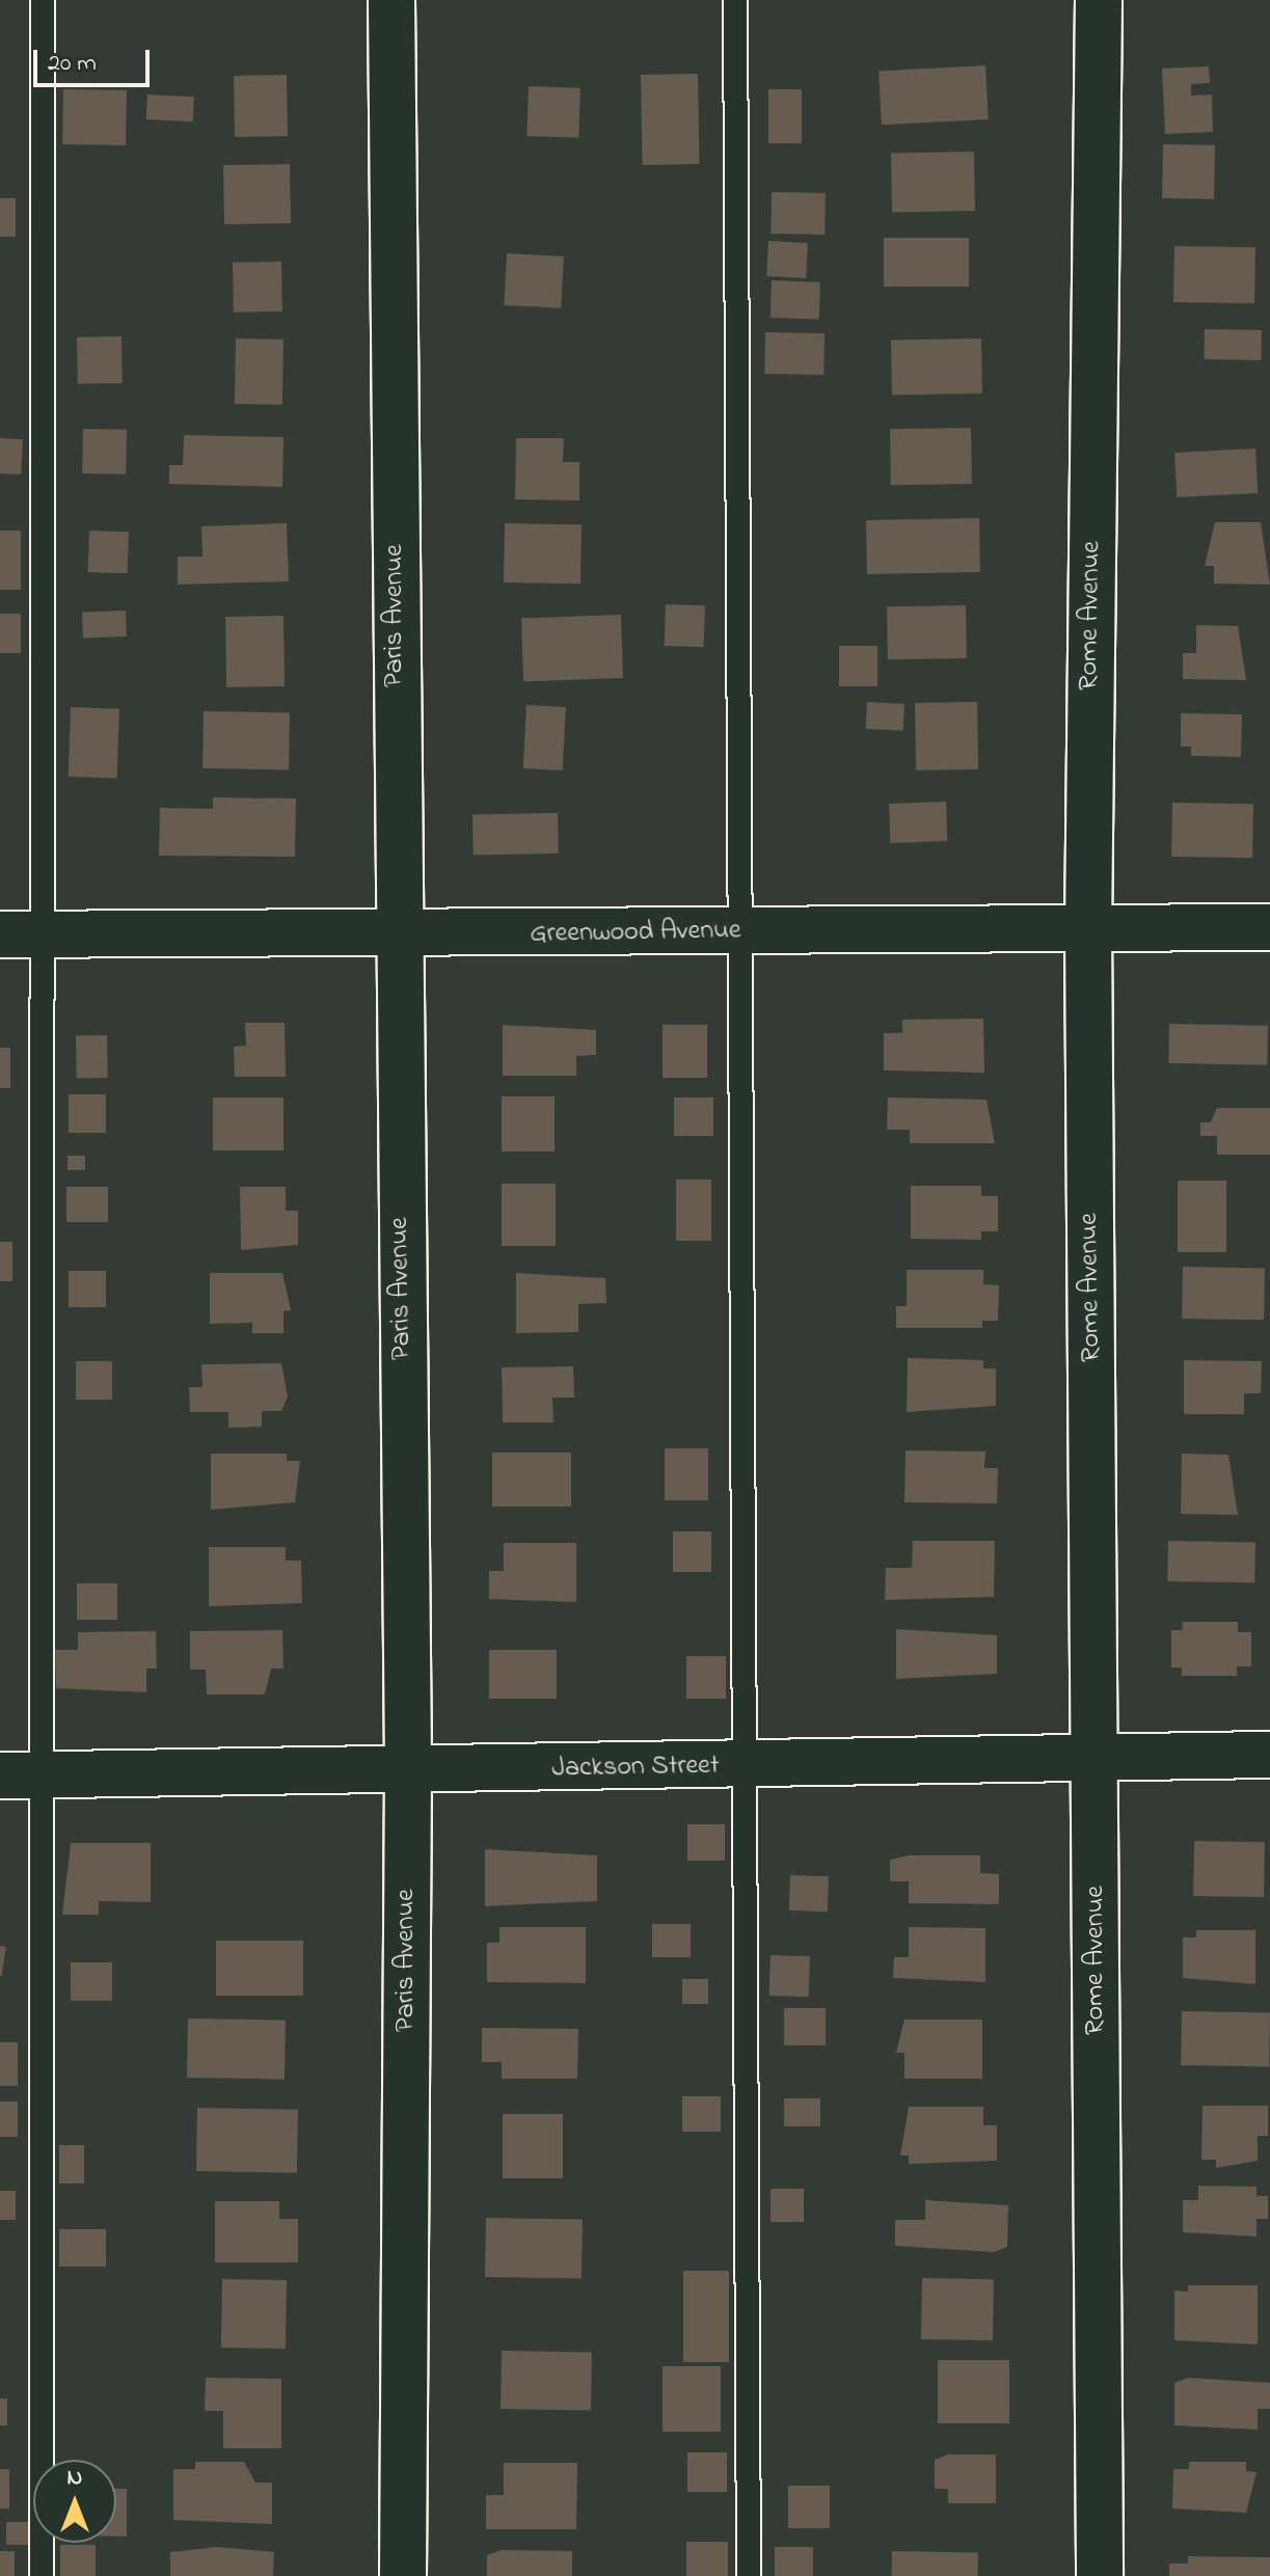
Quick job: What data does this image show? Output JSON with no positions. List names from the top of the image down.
{
  "streets": {
    "street": [
      "Paris Avenue",
      "Rome Avenue",
      "Greenwood Avenue",
      "Jackson Street"
    ]
  },
  "crossings": [
    ["Paris Avenue", "Greenwood Avenue"],
    ["Paris Avenue", "Jackson Street"],
    ["Rome Avenue", "Greenwood Avenue"],
    ["Rome Avenue", "Jackson Street"]
  ],
  "scale_bar": "20 m",
  "north": "top"
}
